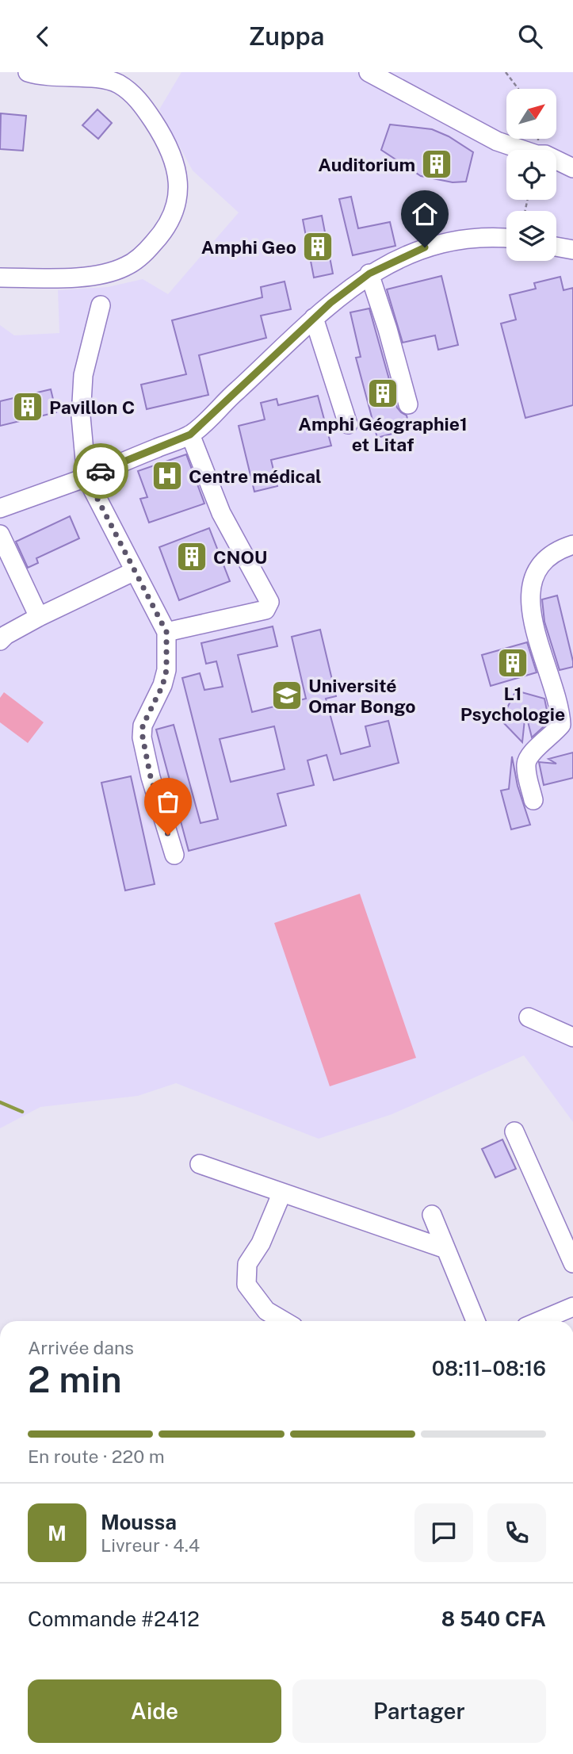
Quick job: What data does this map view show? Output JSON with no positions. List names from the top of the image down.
{
  "places": {
    "building": [
      "Auditorium",
      "Amphi Geo",
      "Amphi Géographie1 et Litaf",
      "Pavillon C",
      "CNOU",
      "L1 Psychologie"
    ],
    "hospital": ["Centre médical"],
    "school or university": ["Université Omar Bongo"]
  },
  "north": "top right",
  "page": {
    "header": "Zuppa",
    "heading": ["2 min", "Arrivée dans", "08:11–08:16"],
    "panel": [
      "Moussa",
      "Livreur · 4.4",
      "Commande #2412",
      "8 540 CFA"
    ],
    "bar": "En route · 220 m",
    "round": "M",
    "buttons": ["Aide", "Partager"]
  }
}
